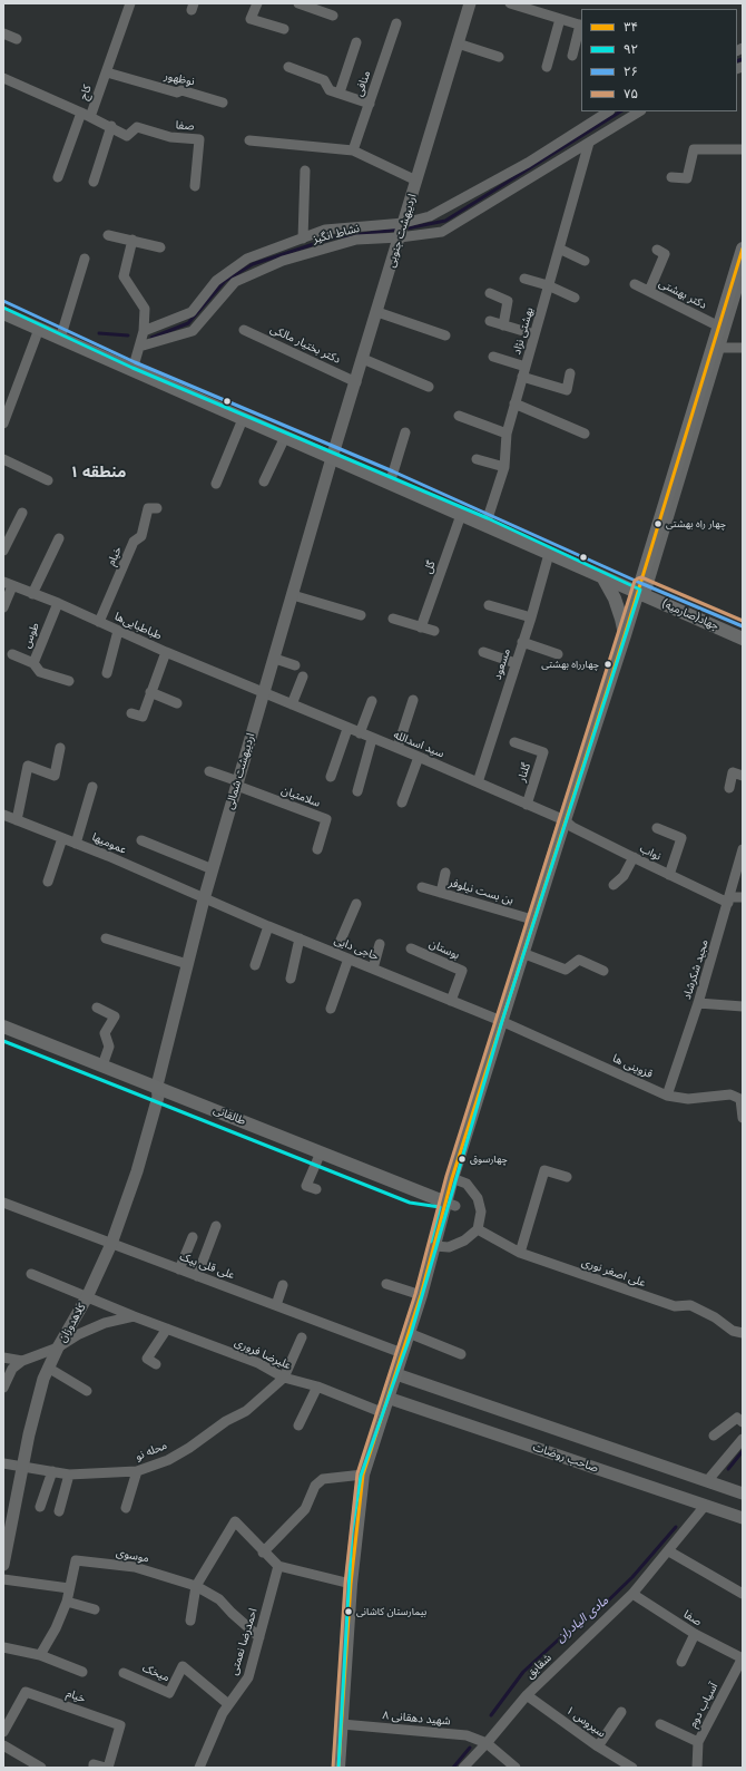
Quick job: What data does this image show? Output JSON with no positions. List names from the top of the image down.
{
  "streets": {
    "main road": ["جهاد(صارمیه)", "طالقانی"],
    "street": [
      "نوظهور",
      "منافی",
      "کاج",
      "صفا",
      "اردیبهشت جنوبی",
      "نشاط انگیز",
      "دکتر بهشتی",
      "بهشتی نژاد",
      "دکتر بختیار مالکی",
      "خیام",
      "گل",
      "طباطبایی‌ها",
      "طوس",
      "مسعود",
      "سید اسدالله",
      "اردیبهشت شمالی",
      "گلنار",
      "سلامتیان",
      "عمومیها",
      "نواب",
      "بن بست نیلوفر",
      "حاجی دایی",
      "بوستان",
      "مجید شکرشاد",
      "قزوینی ها",
      "علی قلی بیک",
      "علی اصغر نوری",
      "کلاهدوزان",
      "علیرضا فروری",
      "محله نو",
      "صاحب روضات",
      "موسوی",
      "احمدرضا نعمتی",
      "شقایق",
      "میخک",
      "آسیاب دوم",
      "شهید دهقانی ۸",
      "سیروس ۱"
    ]
  },
  "crossings": [
    ["نوظهور", "کاج"],
    ["صفا", "شقایق"],
    ["صفا", "آسیاب دوم"],
    ["اردیبهشت جنوبی", "نشاط انگیز"],
    ["اردیبهشت جنوبی", "دکتر بختیار مالکی"],
    ["اردیبهشت جنوبی", "جهاد(صارمیه)"],
    ["اردیبهشت جنوبی", "اردیبهشت شمالی"],
    ["نشاط انگیز", "بهشتی نژاد"],
    ["بهشتی نژاد", "جهاد(صارمیه)"],
    ["خیام", "طباطبایی‌ها"],
    ["گل", "جهاد(صارمیه)"],
    ["جهاد(صارمیه)", "مسعود"],
    ["جهاد(صارمیه)", "اردیبهشت شمالی"],
    ["طباطبایی‌ها", "طوس"],
    ["طباطبایی‌ها", "سید اسدالله"],
    ["طباطبایی‌ها", "اردیبهشت شمالی"],
    ["مسعود", "سید اسدالله"],
    ["سید اسدالله", "اردیبهشت شمالی"],
    ["سید اسدالله", "گلنار"],
    ["سید اسدالله", "نواب"],
    ["اردیبهشت شمالی", "سلامتیان"],
    ["اردیبهشت شمالی", "عمومیها"],
    ["اردیبهشت شمالی", "حاجی دایی"],
    ["اردیبهشت شمالی", "طالقانی"],
    ["اردیبهشت شمالی", "کلاهدوزان"],
    ["عمومیها", "حاجی دایی"],
    ["نواب", "مجید شکرشاد"],
    ["حاجی دایی", "بوستان"],
    ["حاجی دایی", "قزوینی ها"],
    ["مجید شکرشاد", "قزوینی ها"],
    ["طالقانی", "کلاهدوزان"],
    ["علی قلی بیک", "کلاهدوزان"],
    ["کلاهدوزان", "علیرضا فروری"],
    ["کلاهدوزان", "محله نو"],
    ["علیرضا فروری", "محله نو"],
    ["صاحب روضات", "شقایق"],
    ["موسوی", "احمدرضا نعمتی"],
    ["احمدرضا نعمتی", "میخک"],
    ["شقایق", "شهید دهقانی ۸"],
    ["شقایق", "سیروس ۱"]
  ],
  "districts": ["منطقه ۱"],
  "water": ["مادی الیادران"],
  "places": [
    "چهار راه بهشتی",
    "چهارراه بهشتی",
    "چهارسوق",
    "بیمارستان کاشانی"
  ],
  "lines": [
    "transit line ۳۴",
    "transit line ۲۶",
    "transit line ۹۲",
    "transit line ۷۵"
  ],
  "legend": [
    "۳۴",
    "۹۲",
    "۲۶",
    "۷۵"
  ]
}
